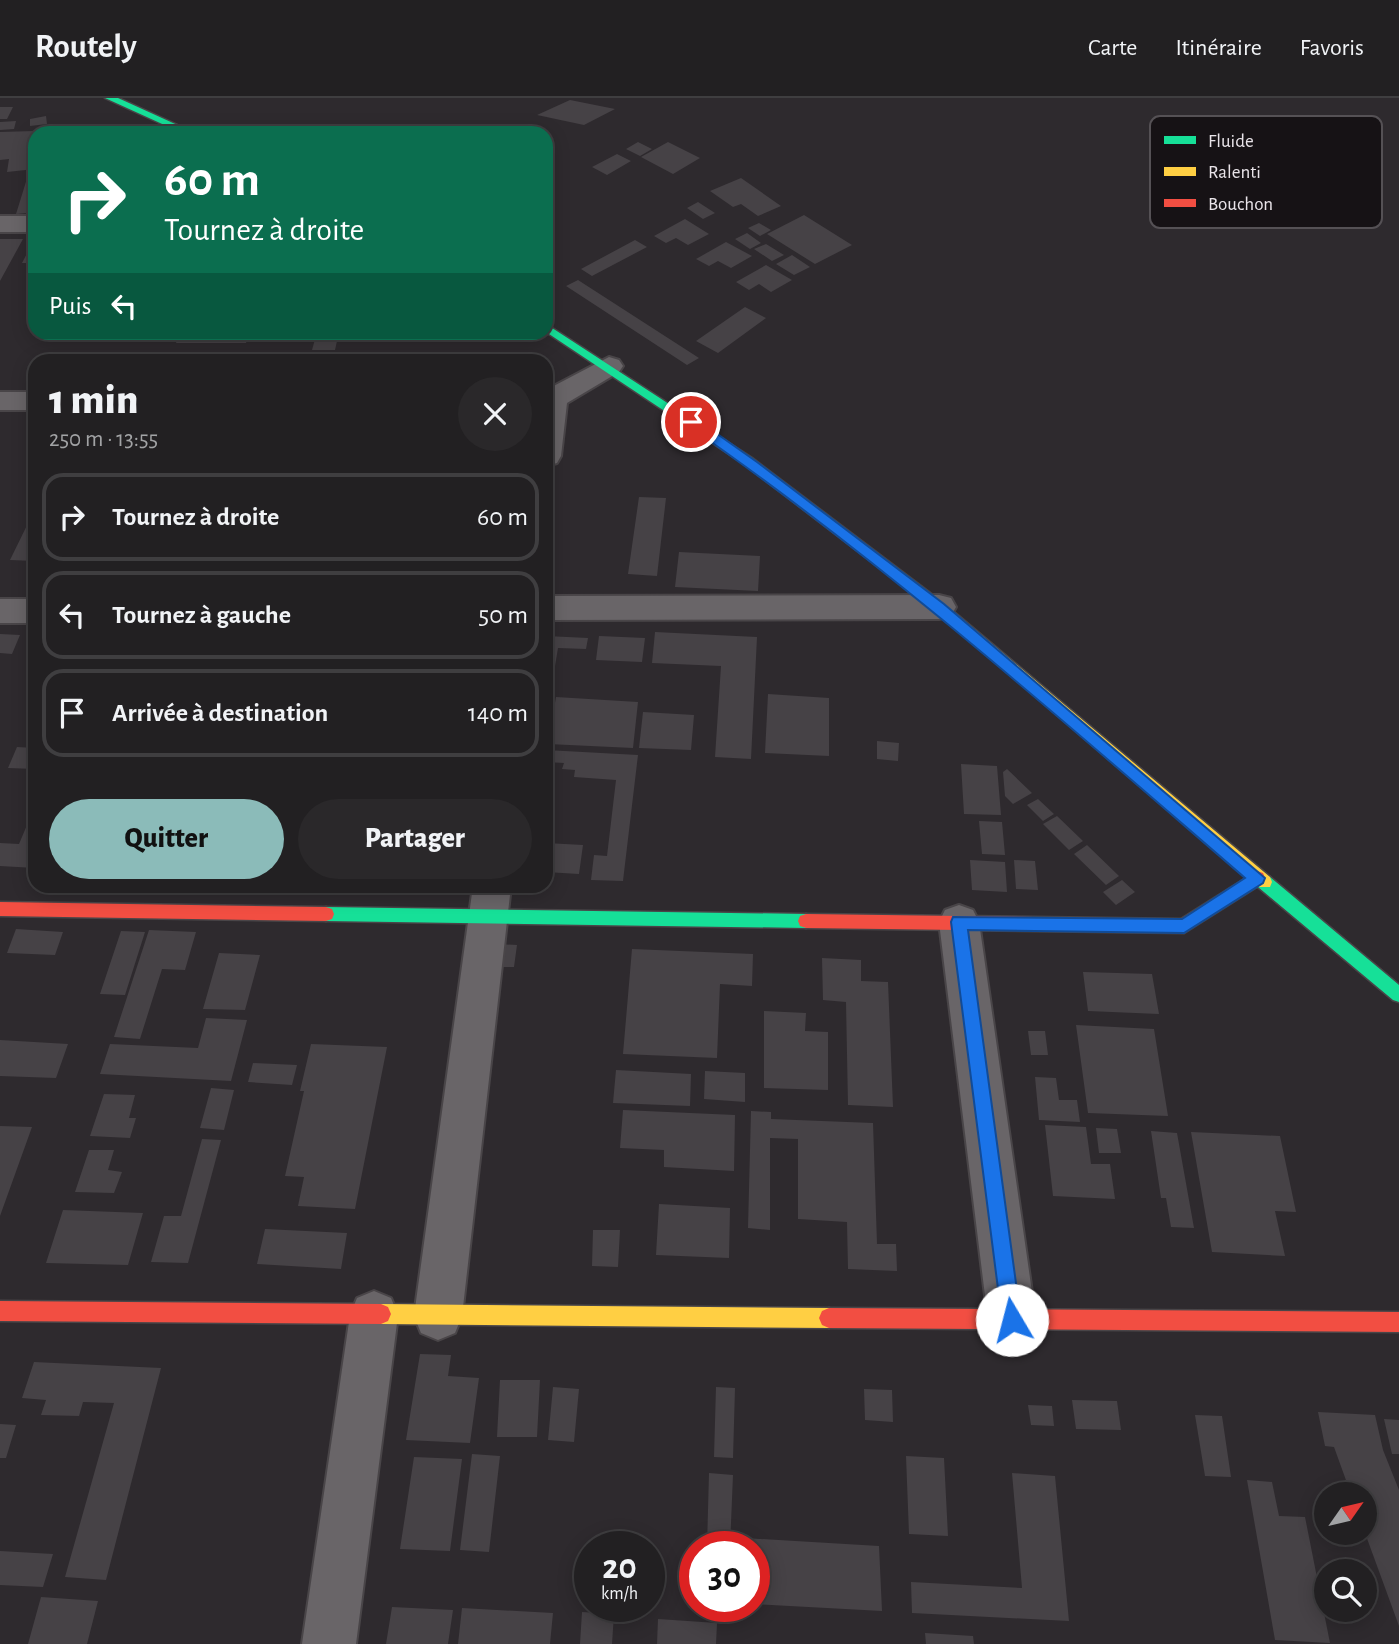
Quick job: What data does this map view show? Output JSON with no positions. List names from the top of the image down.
{
  "legend": ["Fluide", "Ralenti", "Bouchon"],
  "north": "top right",
  "page": {
    "header": "Routely",
    "nav": ["Carte", "Itinéraire", "Favoris"],
    "turn": ["60 m", "Tournez à droite"],
    "then": "Puis",
    "heading": ["1 min", "250 m · 13:55"],
    "list": [
      {
        "name": "Tournez à droite",
        "value": "60 m"
      },
      {
        "name": "Tournez à gauche",
        "value": "50 m"
      },
      {
        "name": "Arrivée à destination",
        "value": "140 m"
      }
    ],
    "buttons": ["Quitter", "Partager"],
    "speed": "20 km/h",
    "limit": "30"
  }
}
